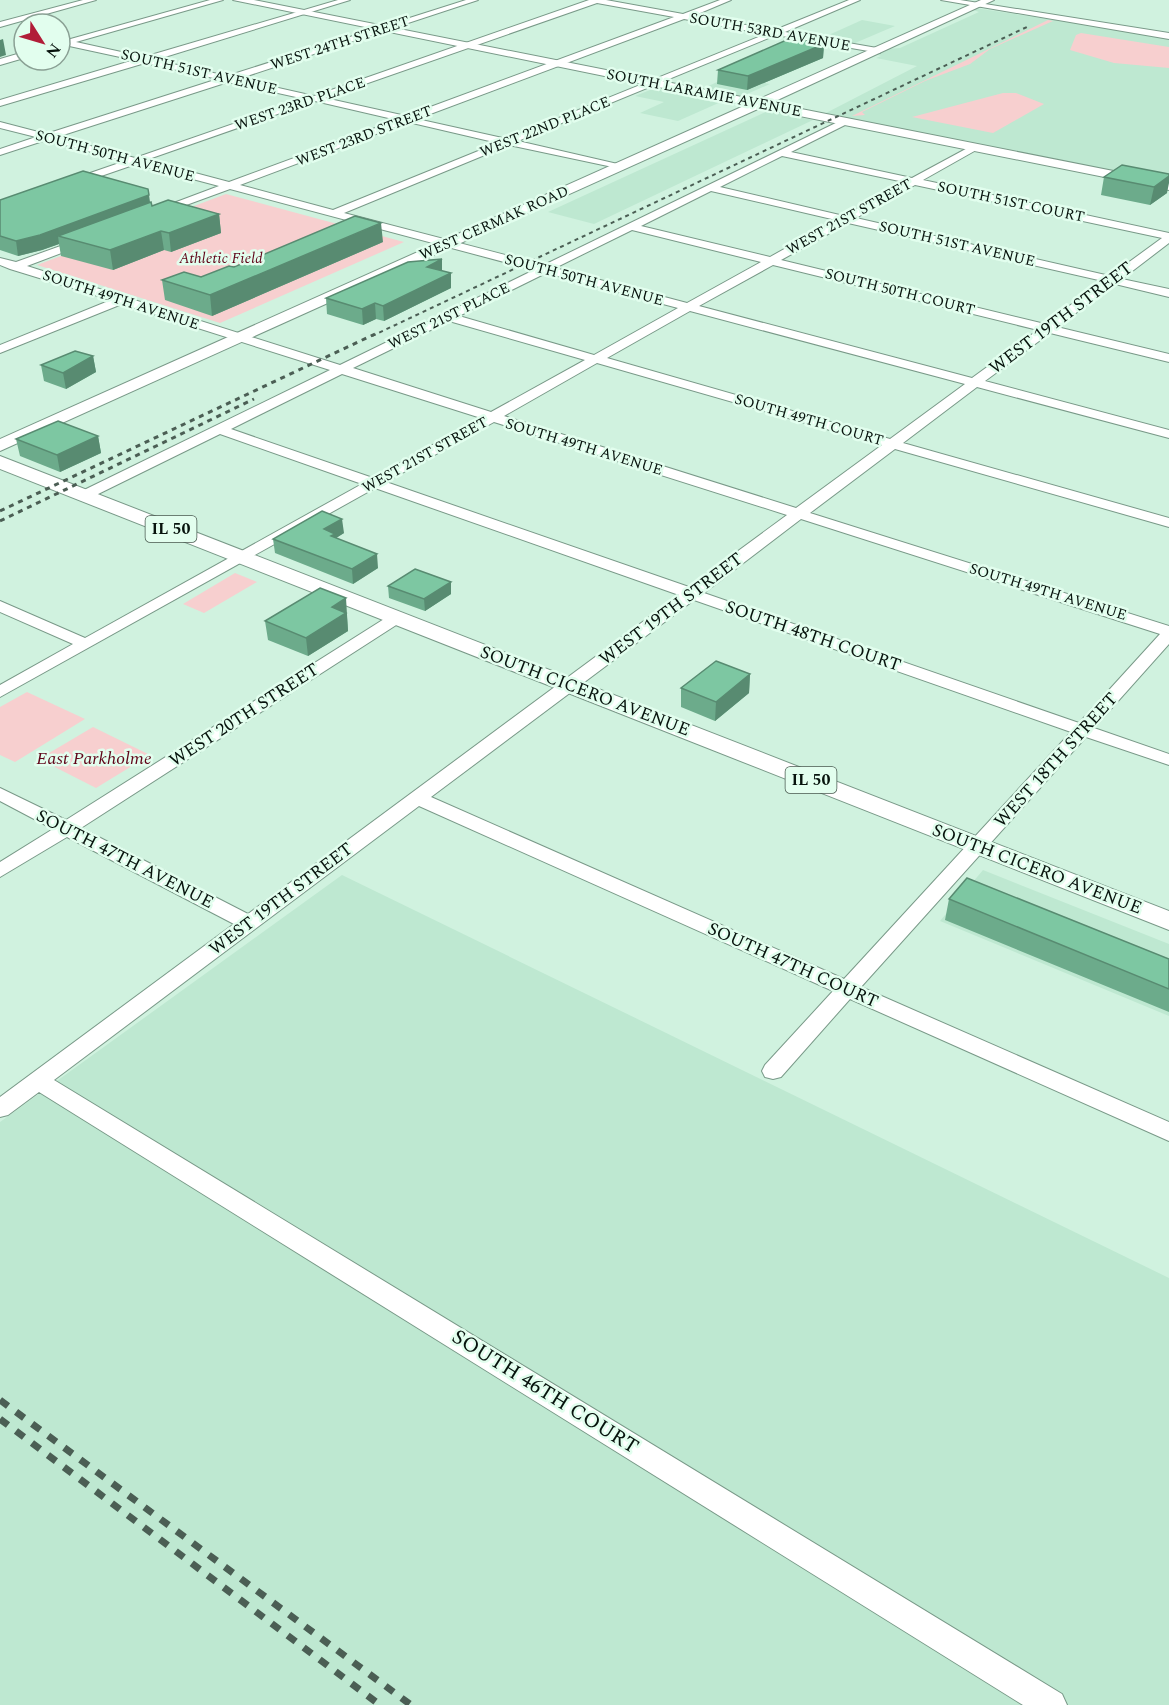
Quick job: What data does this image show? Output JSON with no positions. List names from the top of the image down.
{
  "streets": {
    "main road": [
      "SOUTH LARAMIE AVENUE",
      "WEST CERMAK ROAD",
      "IL 50",
      "SOUTH CICERO AVENUE"
    ],
    "street": [
      "SOUTH 53RD AVENUE",
      "WEST 24TH STREET",
      "SOUTH 51ST AVENUE",
      "WEST 23RD PLACE",
      "WEST 22ND PLACE",
      "WEST 23RD STREET",
      "SOUTH 50TH AVENUE",
      "SOUTH 51ST COURT",
      "WEST 21ST STREET",
      "SOUTH 50TH COURT",
      "SOUTH 49TH AVENUE",
      "WEST 21ST PLACE",
      "WEST 19TH STREET",
      "SOUTH 49TH COURT",
      "SOUTH 48TH COURT",
      "WEST 20TH STREET",
      "WEST 18TH STREET",
      "SOUTH 47TH AVENUE",
      "SOUTH 47TH COURT",
      "SOUTH 46TH COURT"
    ]
  },
  "crossings": [
    ["SOUTH 53RD AVENUE", "WEST 23RD PLACE"],
    ["SOUTH 53RD AVENUE", "WEST 22ND PLACE"],
    ["SOUTH 53RD AVENUE", "WEST 23RD STREET"],
    ["SOUTH 53RD AVENUE", "WEST CERMAK ROAD"],
    ["WEST 24TH STREET", "SOUTH 51ST AVENUE"],
    ["WEST 24TH STREET", "SOUTH LARAMIE AVENUE"],
    ["WEST 24TH STREET", "SOUTH 50TH AVENUE"],
    ["SOUTH 51ST AVENUE", "WEST 23RD PLACE"],
    ["SOUTH 51ST AVENUE", "WEST 22ND PLACE"],
    ["SOUTH 51ST AVENUE", "WEST 23RD STREET"],
    ["SOUTH 51ST AVENUE", "WEST 21ST STREET"],
    ["SOUTH 51ST AVENUE", "WEST CERMAK ROAD"],
    ["SOUTH 51ST AVENUE", "WEST 21ST PLACE"],
    ["SOUTH 51ST AVENUE", "WEST 19TH STREET"],
    ["SOUTH LARAMIE AVENUE", "WEST 23RD PLACE"],
    ["SOUTH LARAMIE AVENUE", "WEST 22ND PLACE"],
    ["SOUTH LARAMIE AVENUE", "WEST 23RD STREET"],
    ["SOUTH LARAMIE AVENUE", "WEST 21ST STREET"],
    ["SOUTH LARAMIE AVENUE", "WEST CERMAK ROAD"],
    ["SOUTH LARAMIE AVENUE", "WEST 21ST PLACE"],
    ["WEST 23RD PLACE", "SOUTH 50TH AVENUE"],
    ["WEST 22ND PLACE", "SOUTH 50TH AVENUE"],
    ["WEST 23RD STREET", "SOUTH 50TH AVENUE"],
    ["SOUTH 50TH AVENUE", "WEST 21ST STREET"],
    ["SOUTH 50TH AVENUE", "WEST CERMAK ROAD"],
    ["SOUTH 50TH AVENUE", "WEST 21ST PLACE"],
    ["SOUTH 50TH AVENUE", "WEST 19TH STREET"],
    ["SOUTH 51ST COURT", "WEST 21ST STREET"],
    ["SOUTH 51ST COURT", "WEST 21ST PLACE"],
    ["SOUTH 51ST COURT", "WEST 19TH STREET"],
    ["WEST 21ST STREET", "SOUTH 50TH COURT"],
    ["WEST 21ST STREET", "SOUTH 49TH AVENUE"],
    ["WEST 21ST STREET", "SOUTH 49TH COURT"],
    ["WEST 21ST STREET", "SOUTH 48TH COURT"],
    ["WEST 21ST STREET", "SOUTH CICERO AVENUE"],
    ["WEST CERMAK ROAD", "SOUTH 49TH AVENUE"],
    ["SOUTH 50TH COURT", "WEST 21ST PLACE"],
    ["SOUTH 50TH COURT", "WEST 19TH STREET"],
    ["SOUTH 49TH AVENUE", "WEST 21ST PLACE"],
    ["SOUTH 49TH AVENUE", "WEST 19TH STREET"],
    ["SOUTH 49TH AVENUE", "WEST 18TH STREET"],
    ["WEST 21ST PLACE", "SOUTH 49TH COURT"],
    ["WEST 21ST PLACE", "SOUTH 48TH COURT"],
    ["WEST 21ST PLACE", "SOUTH CICERO AVENUE"],
    ["WEST 19TH STREET", "SOUTH 49TH COURT"],
    ["WEST 19TH STREET", "SOUTH 48TH COURT"],
    ["WEST 19TH STREET", "SOUTH CICERO AVENUE"],
    ["WEST 19TH STREET", "SOUTH 47TH AVENUE"],
    ["WEST 19TH STREET", "SOUTH 47TH COURT"],
    ["WEST 19TH STREET", "SOUTH 46TH COURT"],
    ["SOUTH 48TH COURT", "WEST 18TH STREET"],
    ["SOUTH CICERO AVENUE", "WEST 20TH STREET"],
    ["SOUTH CICERO AVENUE", "WEST 18TH STREET"],
    ["WEST 20TH STREET", "SOUTH 47TH AVENUE"],
    ["WEST 18TH STREET", "SOUTH 47TH COURT"]
  ],
  "parks": ["Athletic Field", "East Parkholme"],
  "north": "bottom right"
}
